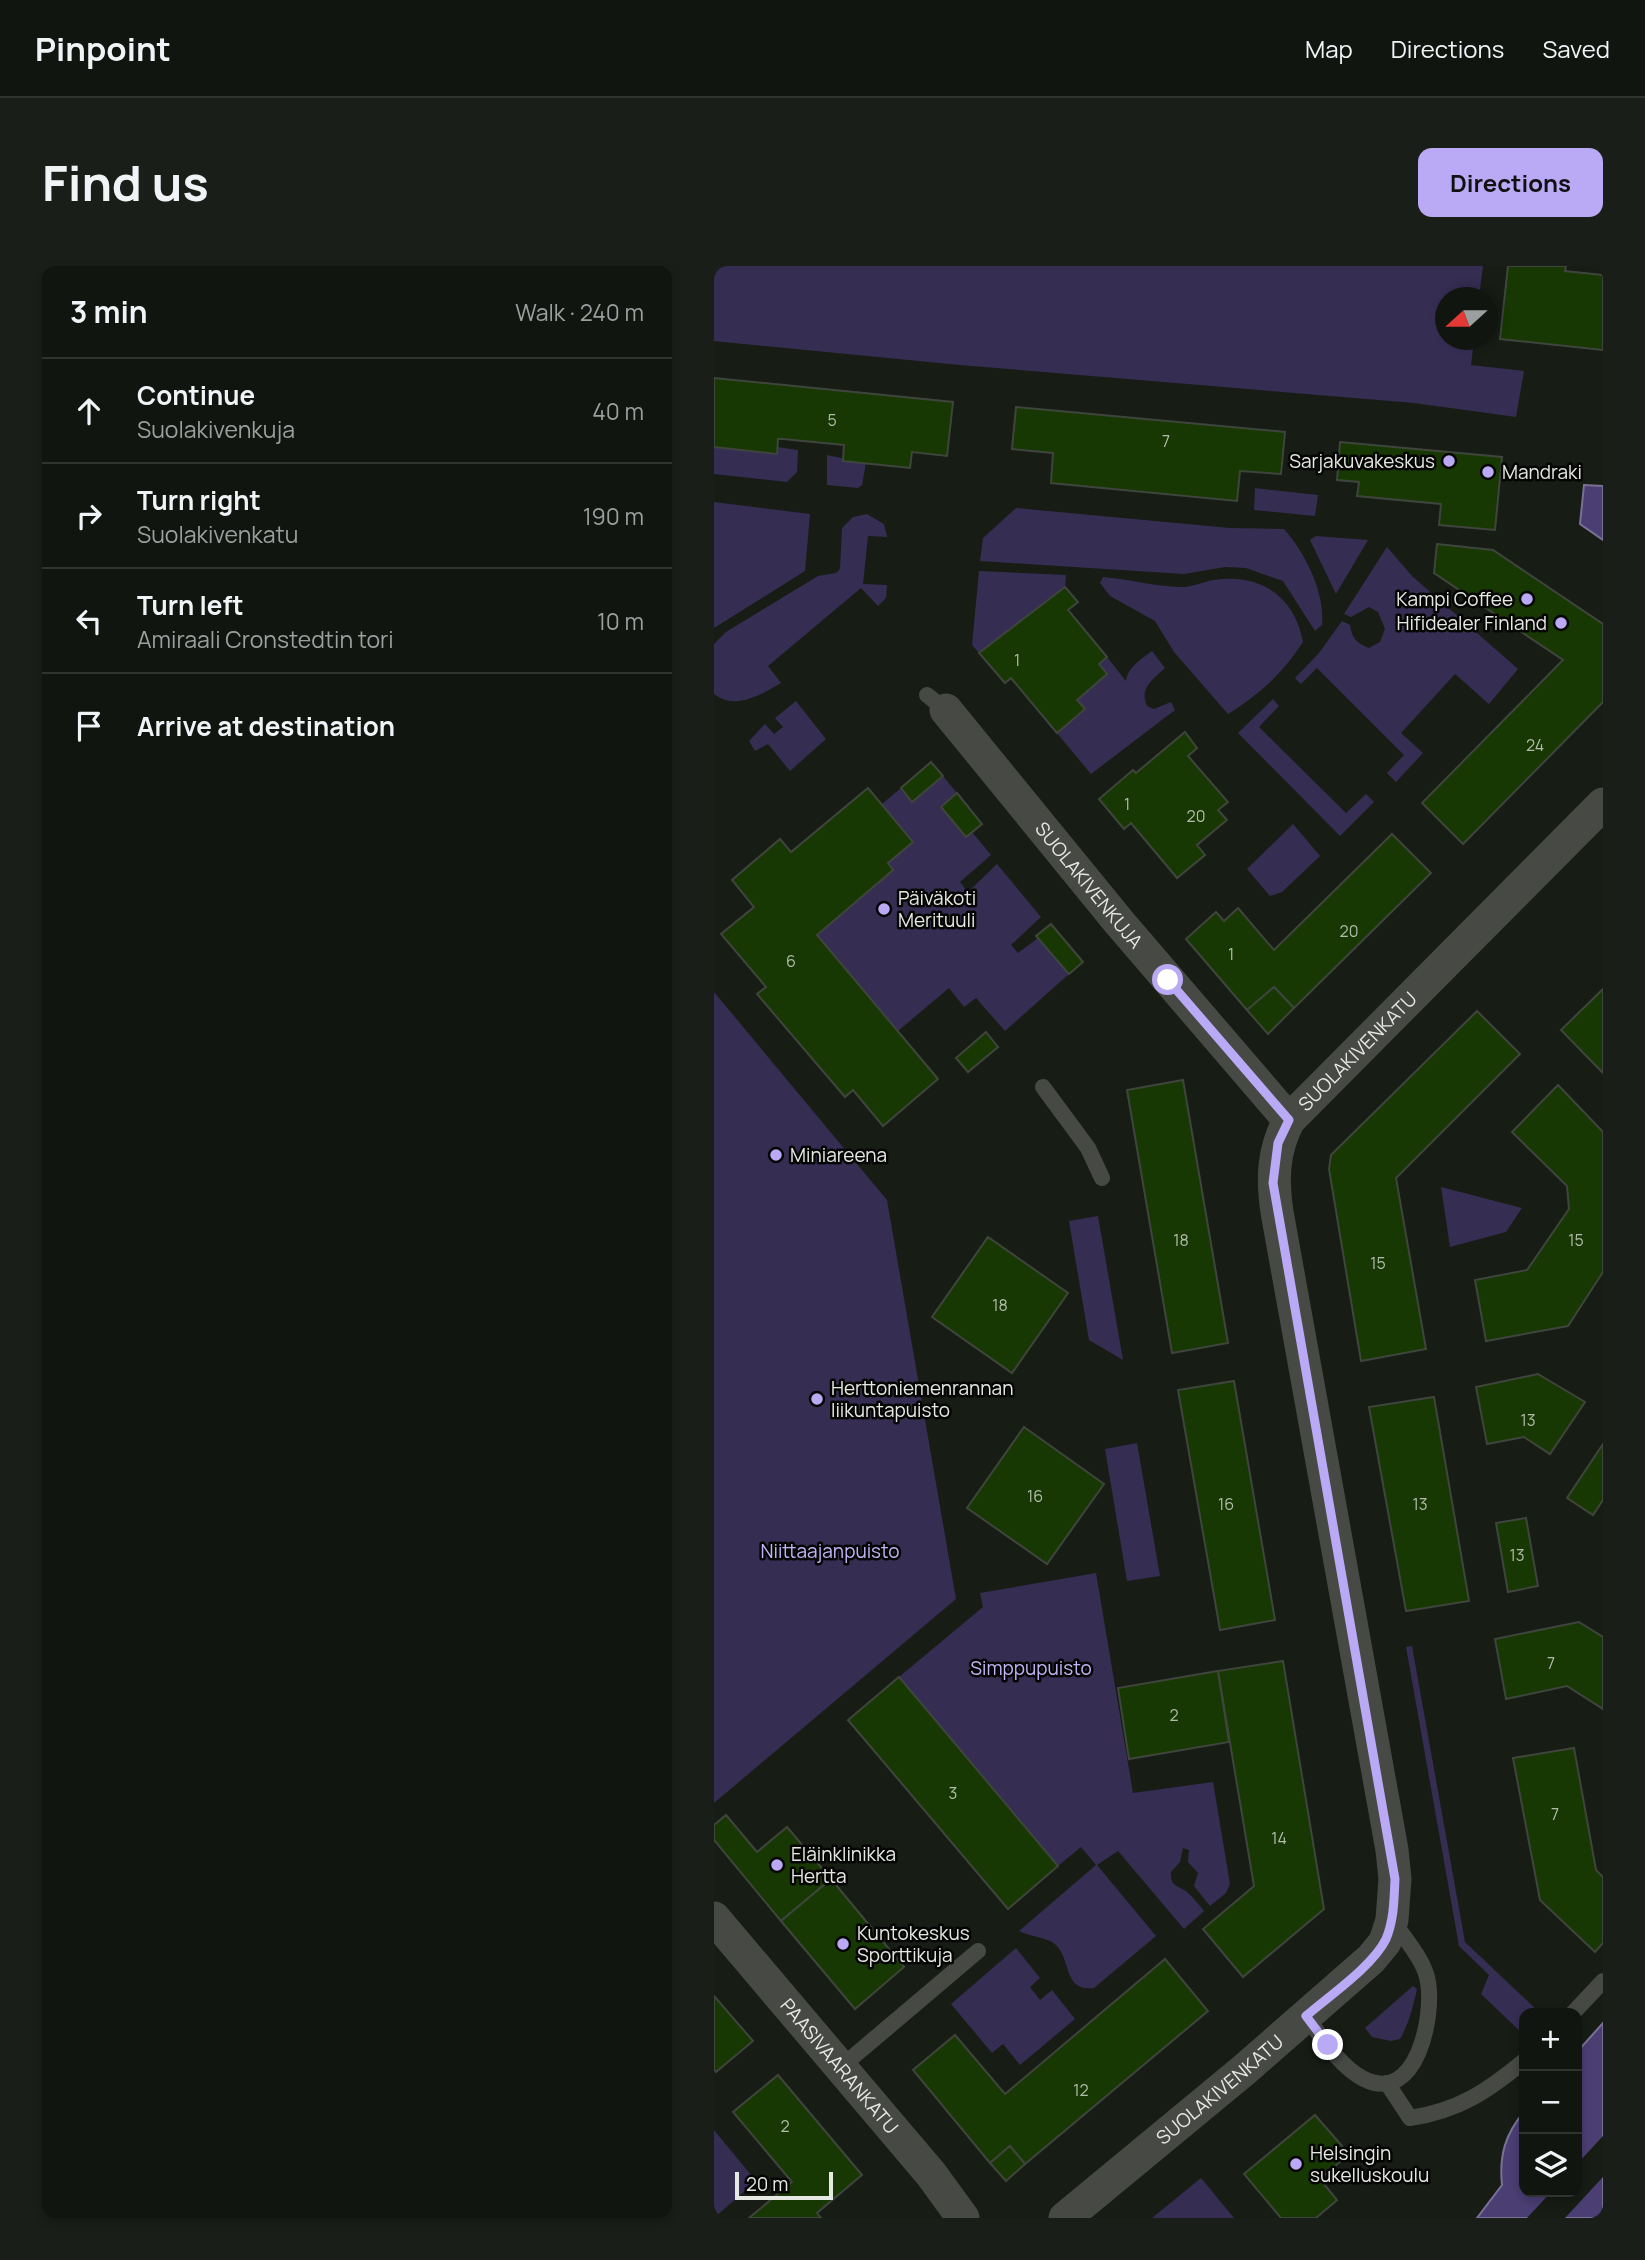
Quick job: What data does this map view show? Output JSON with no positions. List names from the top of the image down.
{
  "streets": {
    "street": ["SUOLAKIVENKUJA", "SUOLAKIVENKATU", "PAASIVAARANKATU"]
  },
  "crossings": [
    ["SUOLAKIVENKUJA", "SUOLAKIVENKATU"]
  ],
  "parks": ["Niittaajanpuisto", "Simppupuisto"],
  "places": [
    "Sarjakuvakeskus",
    "Mandraki",
    "Kampi Coffee",
    "Hifidealer Finland",
    "Päiväkoti Merituuli",
    "Miniareena",
    "Herttoniemenrannan liikuntapuisto",
    "Eläinklinikka Hertta",
    "Kuntokeskus Sporttikuja",
    "Helsingin sukelluskoulu"
  ],
  "house_numbers": [
    "5",
    "7",
    "1",
    "24",
    "1",
    "20",
    "20",
    "1",
    "6",
    "18",
    "15",
    "15",
    "18",
    "13",
    "16",
    "16",
    "13",
    "13",
    "7",
    "2",
    "3",
    "7",
    "14",
    "12",
    "2"
  ],
  "scale_bar": "20 m",
  "north": "left",
  "page": {
    "header": "Pinpoint",
    "nav": ["Map", "Directions", "Saved"],
    "buttons": "Directions",
    "title": "Find us",
    "heading": ["3 min", "Walk · 240 m"],
    "list": [
      ["Continue", "Suolakivenkuja", "40 m"],
      ["Turn right", "Suolakivenkatu", "190 m"],
      ["Turn left", "Amiraali Cronstedtin tori", "10 m"],
      "Arrive at destination"
    ],
    "map_buttons": ["+", "−"],
    "scale": "20 m"
  }
}
